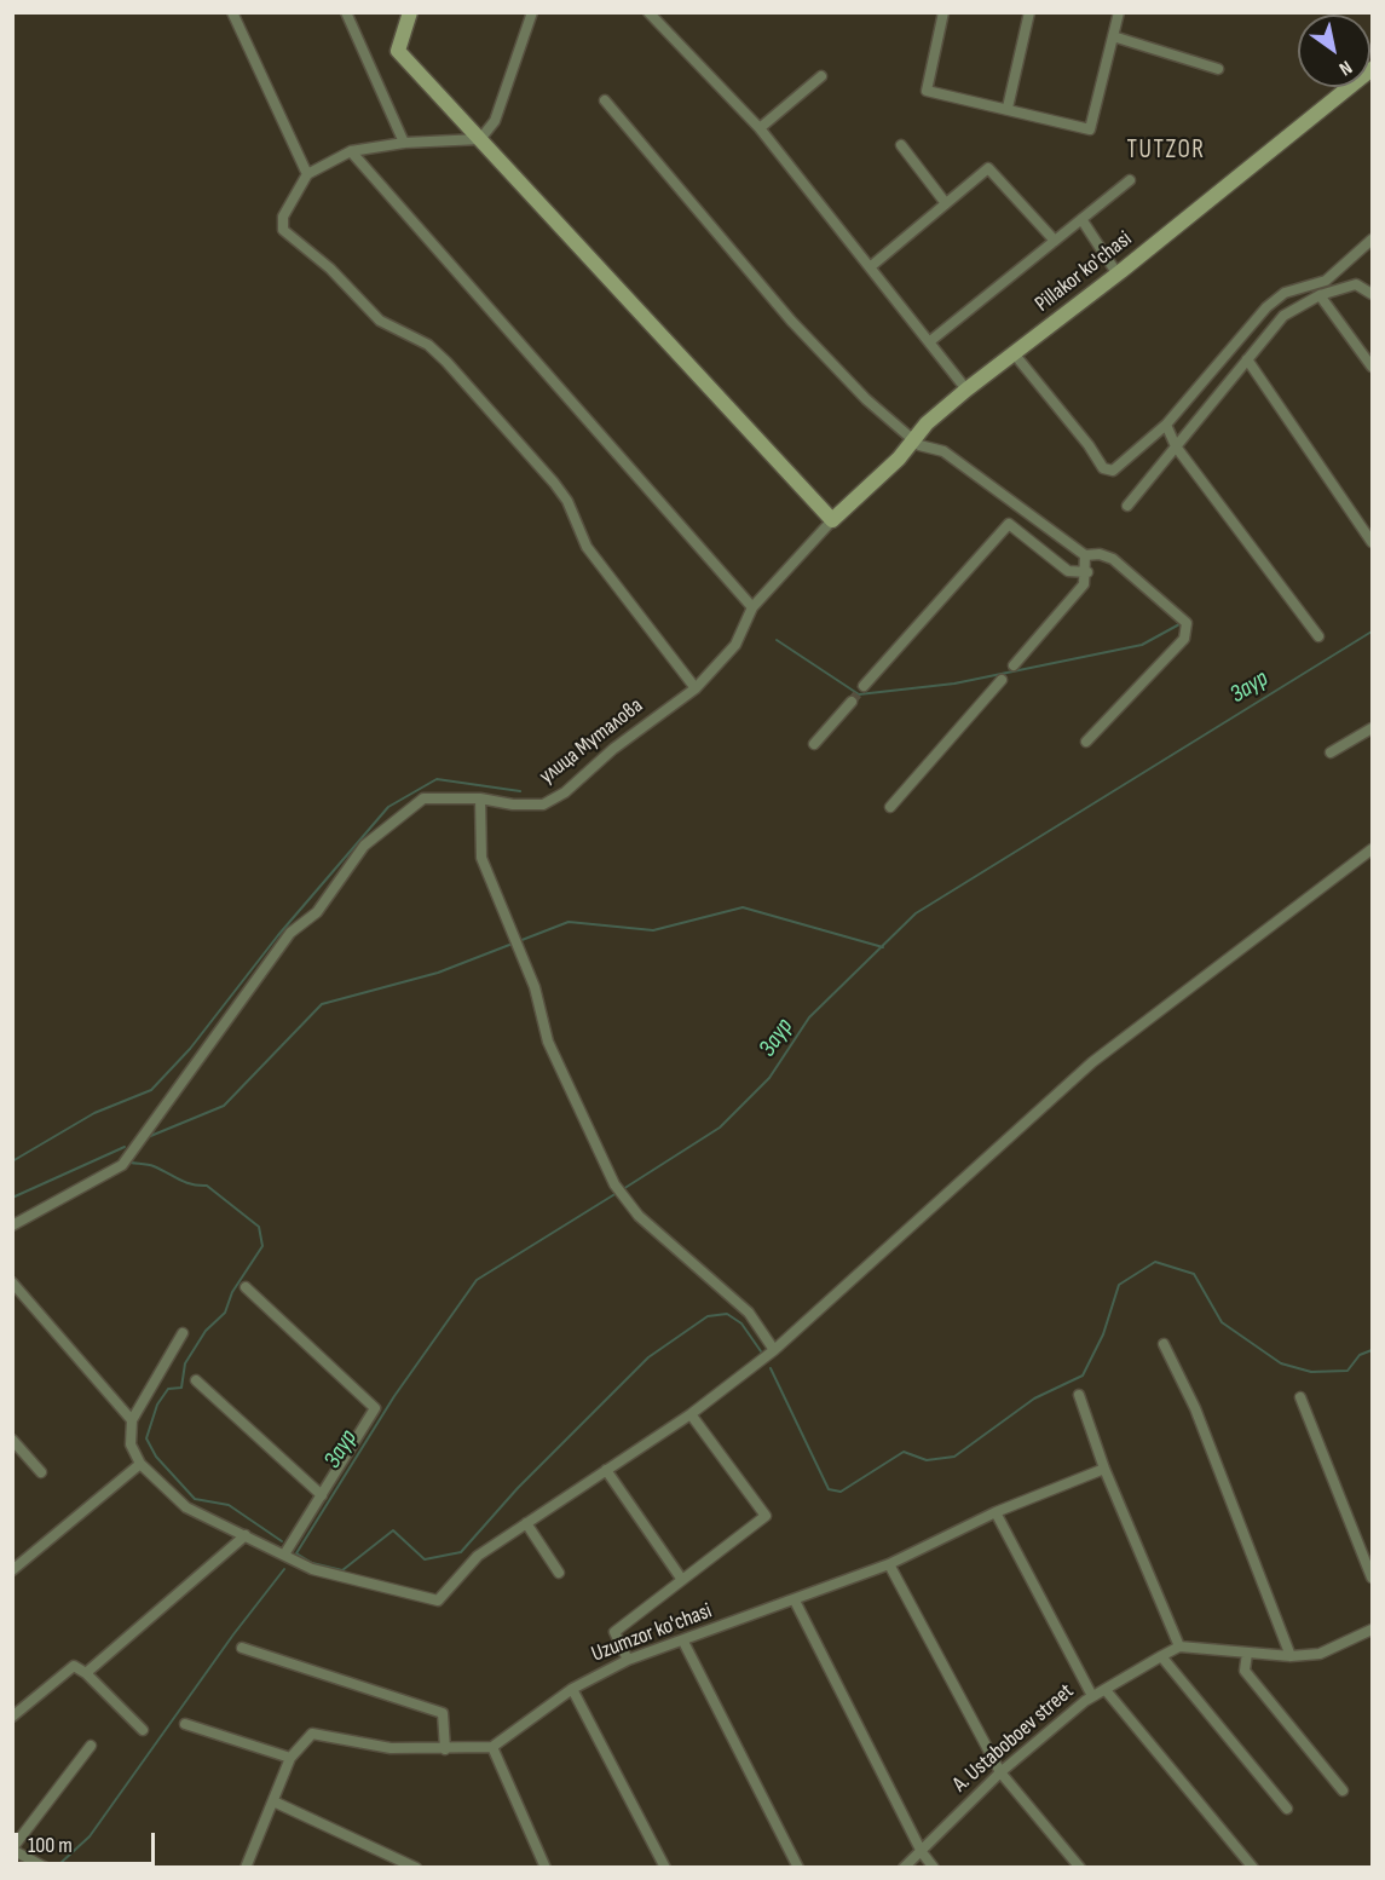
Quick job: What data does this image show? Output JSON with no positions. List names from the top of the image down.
{
  "streets": {
    "street": [
      "Pillakor ko'chasi",
      "улица Муталова",
      "Uzumzor ko'chasi",
      "A. Ustaboboev street"
    ]
  },
  "crossings": [
    ["Pillakor ko'chasi", "улица Муталова"]
  ],
  "districts": ["TUTZOR"],
  "water": ["Заур"],
  "scale_bar": "100 m",
  "north": "bottom right"
}
